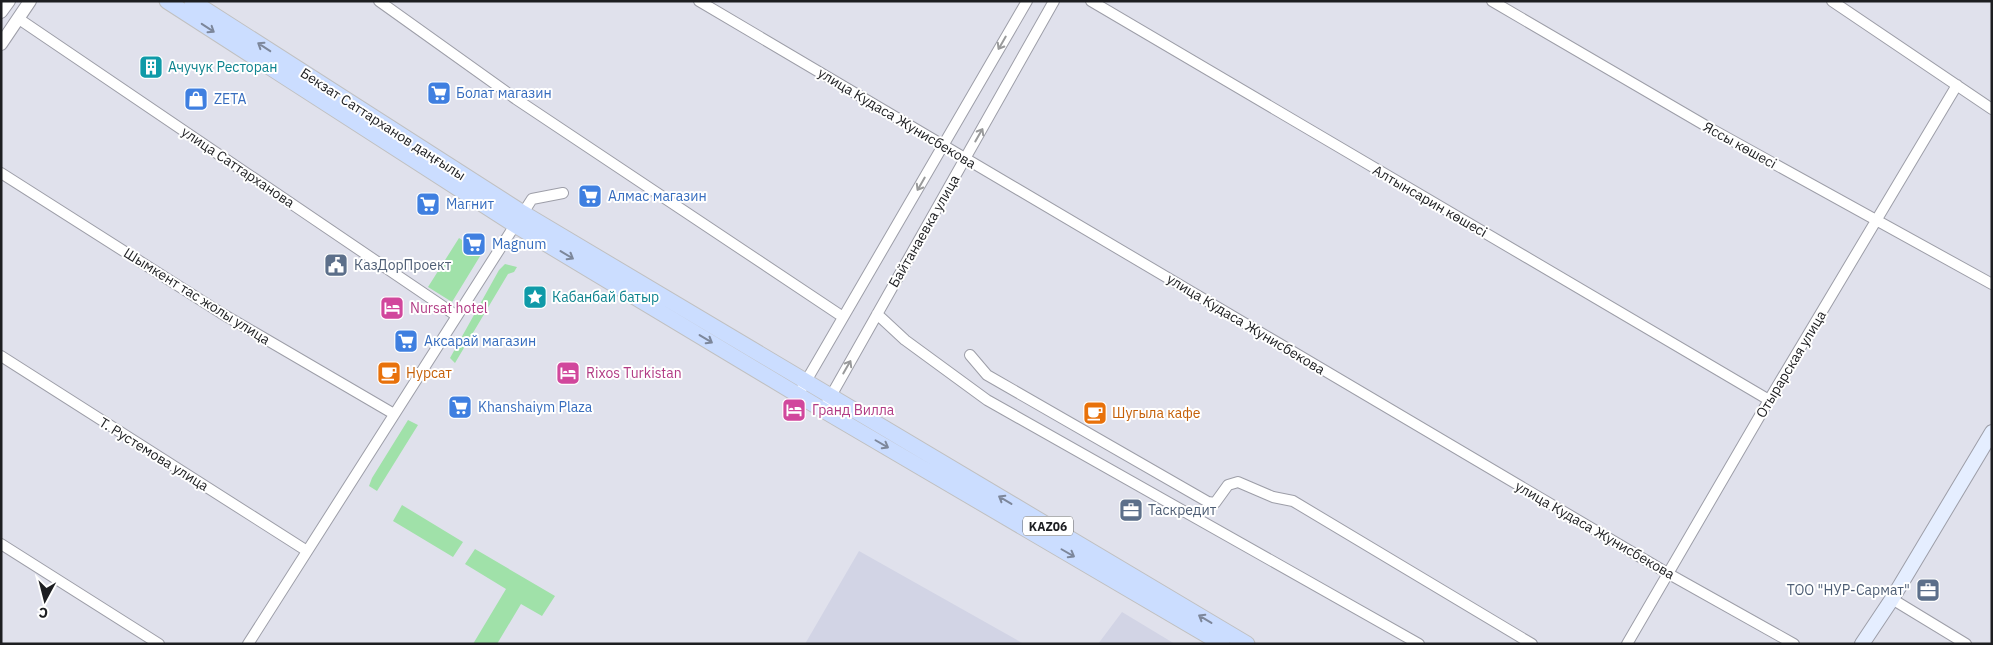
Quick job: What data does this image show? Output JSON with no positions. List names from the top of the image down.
{
  "streets": {
    "main road": ["Бекзат Саттарханов даңғылы", "KАZ06"],
    "street": [
      "улица Кудаса Жунисбекова",
      "Яссы көшесі",
      "улица Саттарханова",
      "Алтынсарин көшесі",
      "Байтанаевка улица",
      "Шымкент тас жолы улица",
      "Отырарская улица",
      "Т. Рустемова улица"
    ]
  },
  "crossings": [
    ["улица Кудаса Жунисбекова", "Байтанаевка улица"],
    ["улица Кудаса Жунисбекова", "Отырарская улица"],
    ["Бекзат Саттарханов даңғылы", "Байтанаевка улица"],
    ["Яссы көшесі", "Отырарская улица"],
    ["Алтынсарин көшесі", "Отырарская улица"]
  ],
  "places": {
    "building": ["Ачучук Ресторан"],
    "supermarket": [
      "Болат магазин",
      "Алмас магазин",
      "Магнит",
      "Magnum",
      "Аксарай магазин",
      "Khanshaiym Plaza"
    ],
    "shop": ["ZETA"],
    "public building": ["КазДорПроект"],
    "place": ["Кабанбай батыр"],
    "hotel": ["Nursat hotel", "Rixos Turkistan", "Гранд Вилла"],
    "cafe": ["Нурсат", "Шугыла кафе"],
    "office": ["Таскредит", "ТОО \"НУР-Сармат\""]
  },
  "north": "bottom"
}
